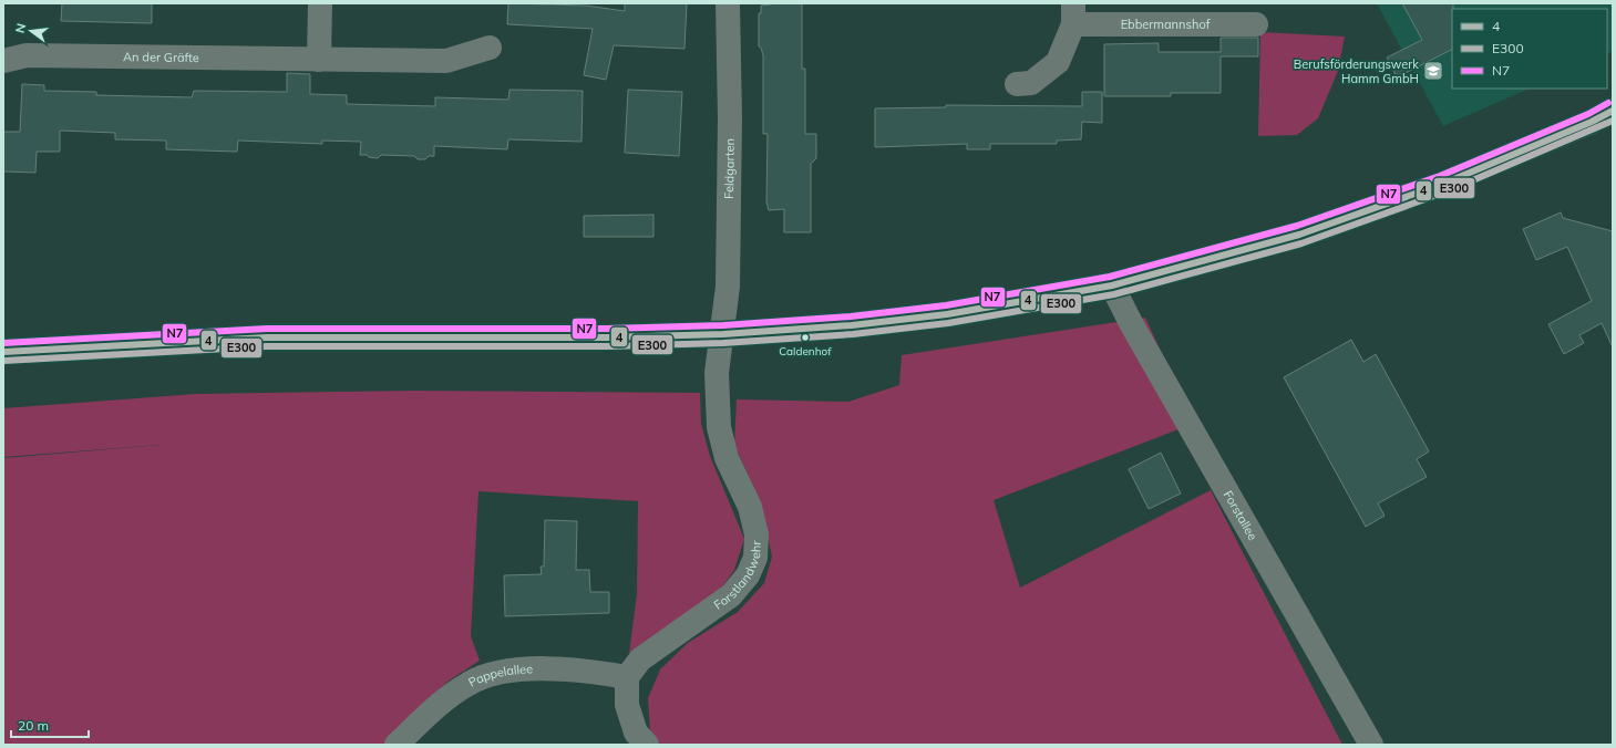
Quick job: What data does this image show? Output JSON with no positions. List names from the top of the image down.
{
  "streets": {
    "street": [
      "Ebbermannshof",
      "An der Gräfte",
      "Feldgarten",
      "Forstallee",
      "Forstlandwehr",
      "Pappelallee"
    ]
  },
  "crossings": [
    ["Feldgarten", "Forstlandwehr"],
    ["Forstlandwehr", "Pappelallee"]
  ],
  "places": {
    "school or university": ["Berufsförderungswerk Hamm GmbH"],
    "other": ["Caldenhof"]
  },
  "lines": ["transit line N7", "transit line 4", "transit line E300"],
  "legend": ["4", "E300", "N7"],
  "scale_bar": "20 m",
  "north": "left"
}
